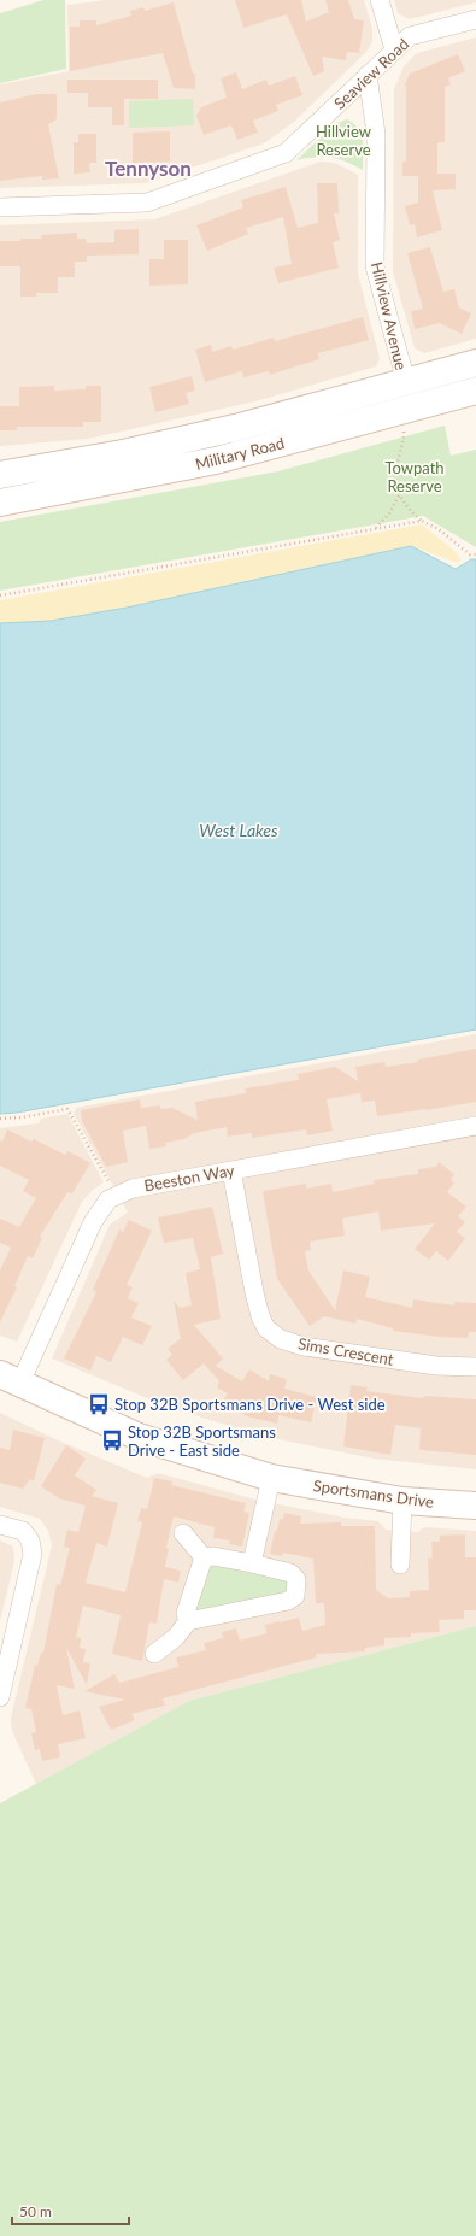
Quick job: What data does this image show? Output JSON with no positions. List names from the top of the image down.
{
  "streets": {
    "main road": ["Military Road", "Sportsmans Drive"],
    "street": [
      "Seaview Road",
      "Hillview Avenue",
      "Beeston Way",
      "Sims Crescent"
    ]
  },
  "crossings": [
    ["Seaview Road", "Hillview Avenue"],
    ["Hillview Avenue", "Military Road"],
    ["Beeston Way", "Sims Crescent"],
    ["Beeston Way", "Sportsmans Drive"]
  ],
  "districts": ["Tennyson"],
  "water": ["West Lakes"],
  "parks": ["Hillview Reserve", "Towpath Reserve"],
  "places": {
    "bus stop": ["Stop 32B Sportsmans Drive - West side", "Stop 32B Sportsmans Drive - East side"]
  },
  "scale_bar": "50 m"
}
